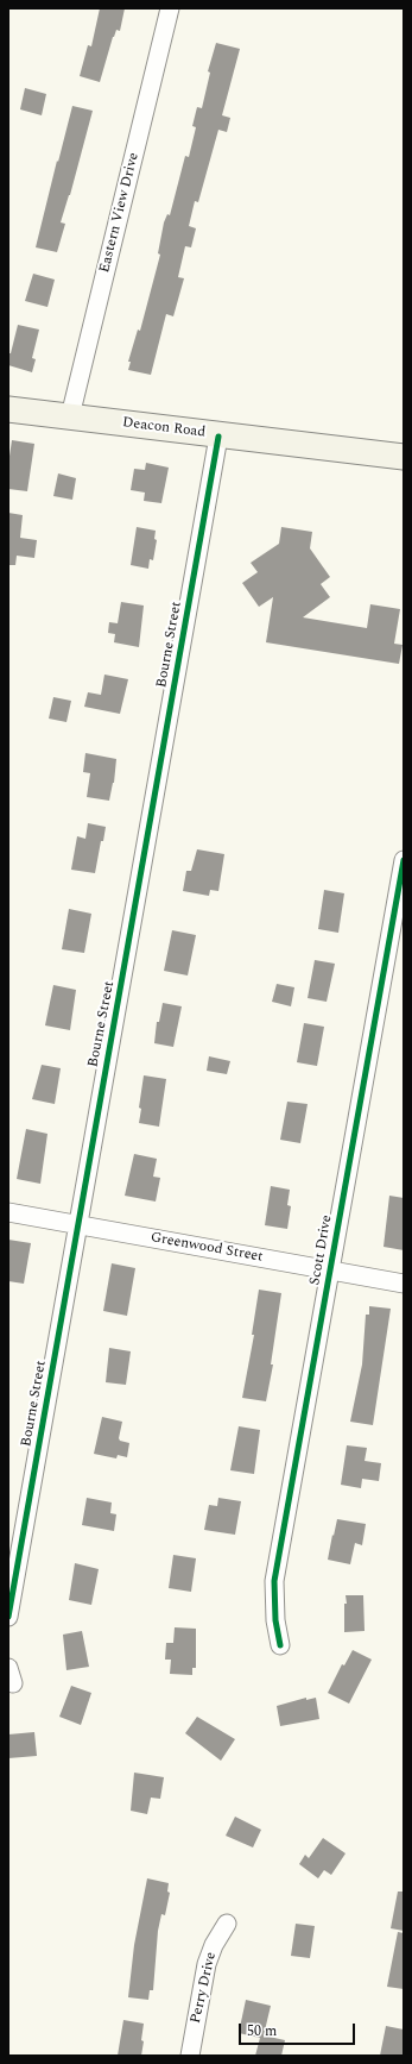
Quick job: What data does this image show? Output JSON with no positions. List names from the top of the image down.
{
  "streets": {
    "main road": ["Deacon Road"],
    "street": [
      "Eastern View Drive",
      "Bourne Street",
      "Greenwood Street",
      "Scott Drive",
      "Perry Drive"
    ]
  },
  "crossings": [
    ["Eastern View Drive", "Deacon Road"],
    ["Deacon Road", "Bourne Street"],
    ["Bourne Street", "Greenwood Street"],
    ["Greenwood Street", "Scott Drive"]
  ],
  "scale_bar": "50 m"
}
